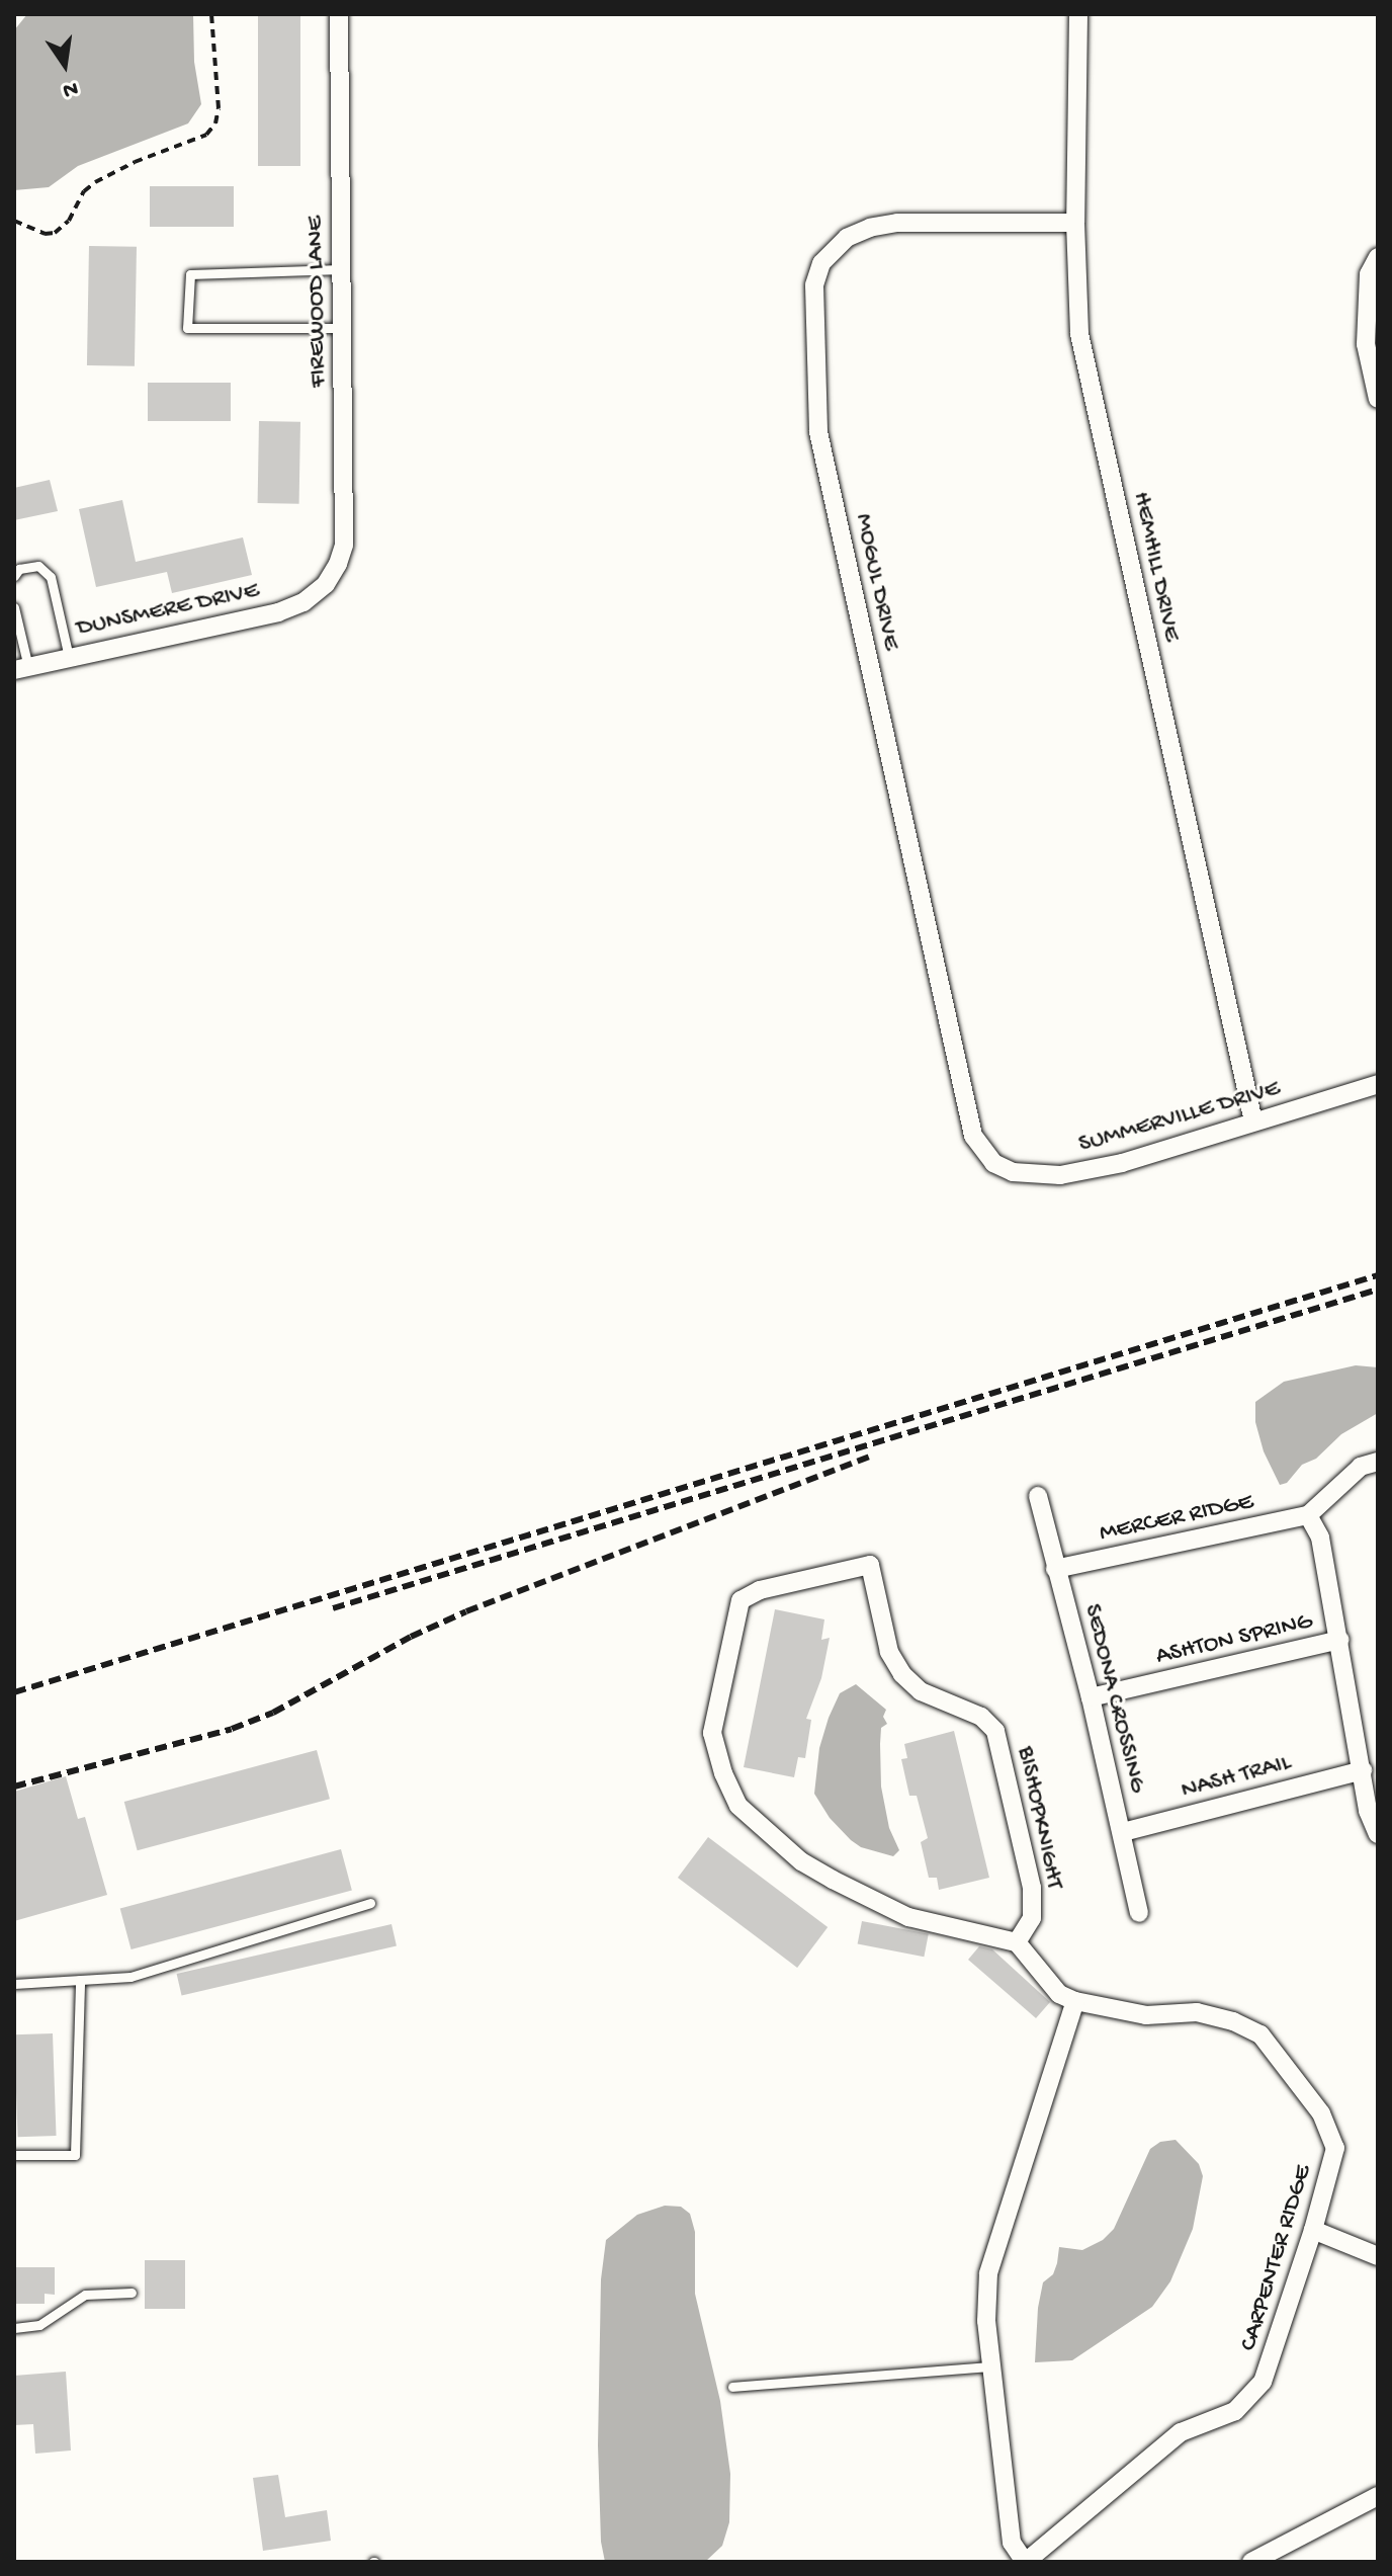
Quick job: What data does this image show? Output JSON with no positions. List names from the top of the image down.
{
  "streets": {
    "street": [
      "FIREWOOD LANE",
      "HEMHILL DRIVE",
      "MOGUL DRIVE",
      "DUNSMERE DRIVE",
      "SUMMERVILLE DRIVE",
      "MERCER RIDGE",
      "ASHTON SPRING",
      "SEDONA CROSSING",
      "NASH TRAIL",
      "BISHOPKNIGHT",
      "CARPENTER RIDGE"
    ]
  },
  "crossings": [
    ["FIREWOOD LANE", "DUNSMERE DRIVE"],
    ["HEMHILL DRIVE", "MOGUL DRIVE"],
    ["HEMHILL DRIVE", "SUMMERVILLE DRIVE"],
    ["MOGUL DRIVE", "SUMMERVILLE DRIVE"],
    ["MERCER RIDGE", "SEDONA CROSSING"],
    ["ASHTON SPRING", "SEDONA CROSSING"],
    ["SEDONA CROSSING", "NASH TRAIL"],
    ["BISHOPKNIGHT", "CARPENTER RIDGE"]
  ],
  "north": "bottom"
}
